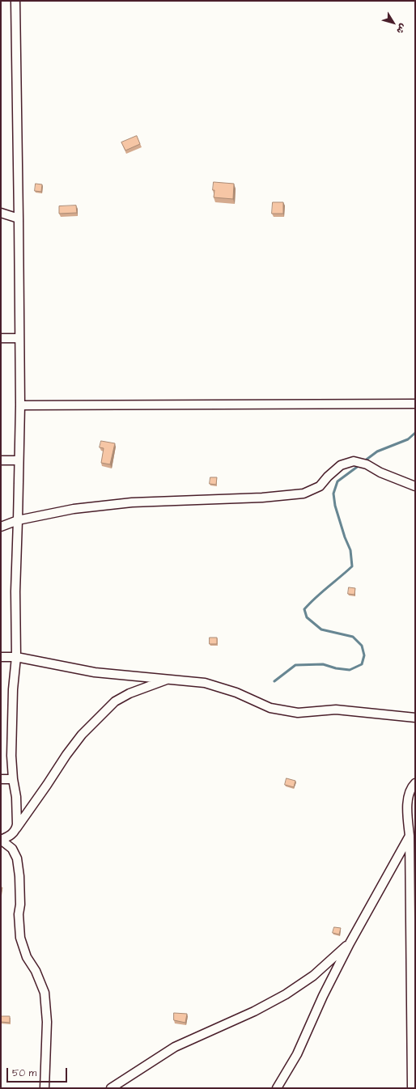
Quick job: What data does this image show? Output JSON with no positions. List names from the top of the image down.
{
  "scale_bar": "50 m",
  "north": "bottom right"
}
